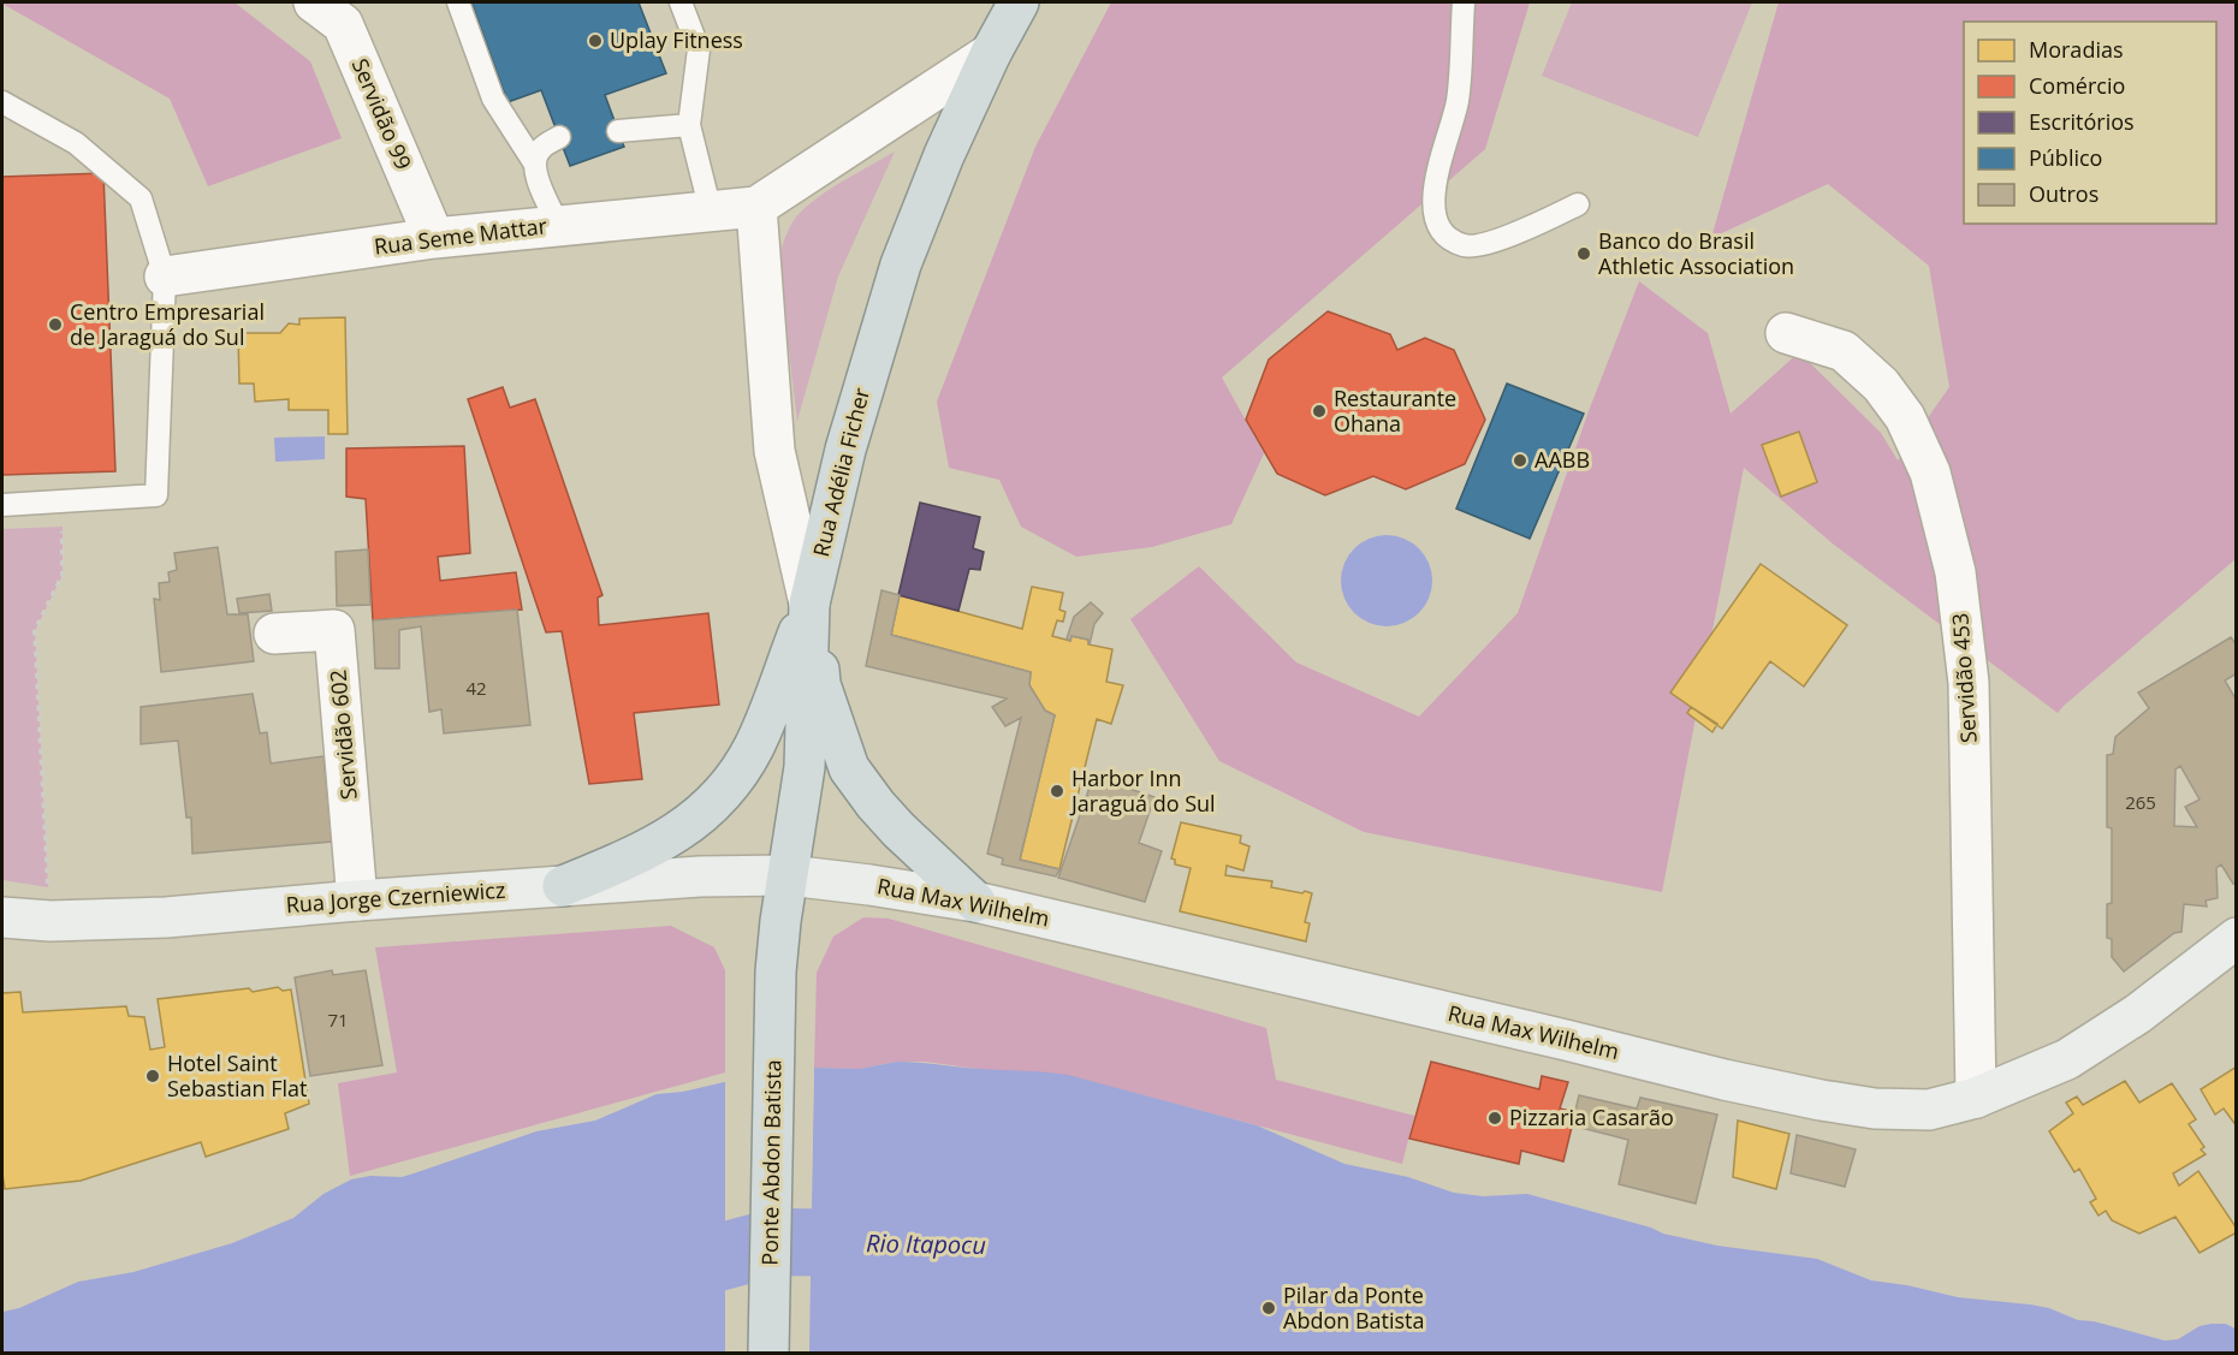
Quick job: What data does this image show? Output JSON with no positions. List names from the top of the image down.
{
  "streets": {
    "highway": ["Rua Adélia Ficher", "Ponte Abdon Batista"],
    "main road": ["Rua Jorge Czerniewicz", "Rua Max Wilhelm"],
    "street": [
      "Servidão 99",
      "Rua Seme Mattar",
      "Servidão 453",
      "Servidão 602"
    ]
  },
  "crossings": [
    ["Servidão 99", "Rua Seme Mattar"],
    ["Rua Seme Mattar", "Rua Adélia Ficher"],
    ["Rua Adélia Ficher", "Rua Jorge Czerniewicz"],
    ["Rua Adélia Ficher", "Rua Max Wilhelm"],
    ["Rua Adélia Ficher", "Ponte Abdon Batista"],
    ["Servidão 453", "Rua Max Wilhelm"],
    ["Servidão 602", "Rua Jorge Czerniewicz"],
    ["Rua Jorge Czerniewicz", "Rua Max Wilhelm"]
  ],
  "water": ["Rio Itapocu"],
  "places": [
    "Uplay Fitness",
    "Banco do Brasil Athletic Association",
    "Centro Empresarial de Jaraguá do Sul",
    "Restaurante Ohana",
    "AABB",
    "Harbor Inn Jaraguá do Sul",
    "Hotel Saint Sebastian Flat",
    "Pizzaria Casarão",
    "Pilar da Ponte Abdon Batista"
  ],
  "house_numbers": ["42", "265", "71"],
  "legend": [
    "Moradias",
    "Comércio",
    "Escritórios",
    "Público",
    "Outros"
  ]
}
